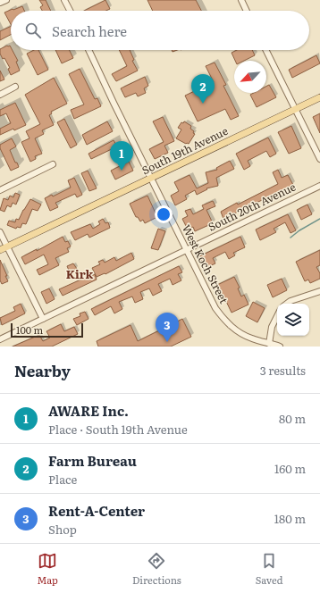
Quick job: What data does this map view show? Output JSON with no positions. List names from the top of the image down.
{
  "streets": {
    "main road": ["South 19th Avenue"],
    "street": ["South 20th Avenue", "West Koch Street"]
  },
  "crossings": [
    ["South 19th Avenue", "West Koch Street"],
    ["South 20th Avenue", "West Koch Street"]
  ],
  "districts": ["Kirk"],
  "scale_bar": "100 m",
  "north": "bottom left",
  "page": {
    "search": "Search here",
    "pins": ["2", "1", "3"],
    "scale": "100 m",
    "heading": ["Nearby", "3 results"],
    "list": [
      {
        "mark": "1",
        "name": "AWARE Inc.",
        "note": "Place · South 19th Avenue",
        "value": "80 m"
      },
      {
        "mark": "2",
        "name": "Farm Bureau",
        "note": "Place",
        "value": "160 m"
      },
      {
        "mark": "3",
        "name": "Rent-A-Center",
        "note": "Shop",
        "value": "180 m"
      }
    ],
    "nav": ["Map", "Directions", "Saved"]
  }
}
